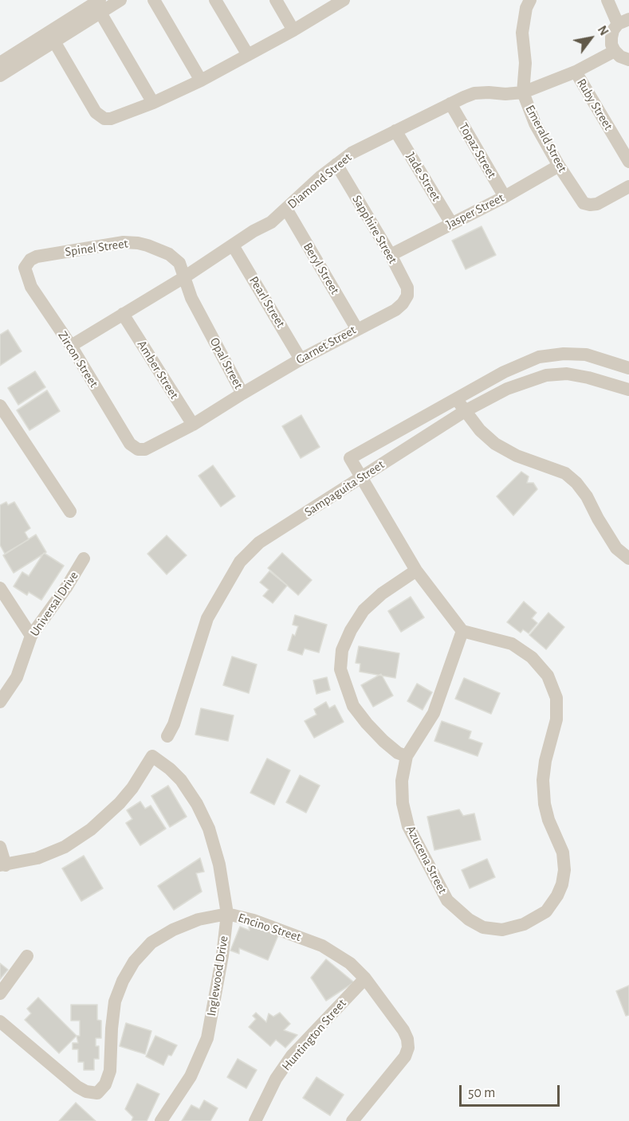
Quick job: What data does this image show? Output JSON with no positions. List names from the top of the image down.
{
  "streets": {
    "street": [
      "Ruby Street",
      "Emerald Street",
      "Topaz Street",
      "Jade Street",
      "Diamond Street",
      "Jasper Street",
      "Sapphire Street",
      "Spinel Street",
      "Beryl Street",
      "Pearl Street",
      "Garnet Street",
      "Zircon Street",
      "Opal Street",
      "Amber Street",
      "Sampaguita Street",
      "Universal Drive",
      "Azucena Street",
      "Encino Street",
      "Inglewood Drive",
      "Huntington Street"
    ]
  },
  "crossings": [
    ["Ruby Street", "Diamond Street"],
    ["Emerald Street", "Diamond Street"],
    ["Emerald Street", "Jasper Street"],
    ["Topaz Street", "Diamond Street"],
    ["Topaz Street", "Jasper Street"],
    ["Jade Street", "Diamond Street"],
    ["Jade Street", "Jasper Street"],
    ["Diamond Street", "Sapphire Street"],
    ["Diamond Street", "Spinel Street"],
    ["Diamond Street", "Beryl Street"],
    ["Diamond Street", "Pearl Street"],
    ["Diamond Street", "Zircon Street"],
    ["Diamond Street", "Opal Street"],
    ["Diamond Street", "Amber Street"],
    ["Jasper Street", "Sapphire Street"],
    ["Sapphire Street", "Garnet Street"],
    ["Spinel Street", "Zircon Street"],
    ["Spinel Street", "Opal Street"],
    ["Beryl Street", "Garnet Street"],
    ["Pearl Street", "Garnet Street"],
    ["Garnet Street", "Opal Street"],
    ["Zircon Street", "Opal Street"],
    ["Opal Street", "Amber Street"],
    ["Encino Street", "Inglewood Drive"],
    ["Encino Street", "Huntington Street"]
  ],
  "scale_bar": "50 m",
  "north": "top right"
}
